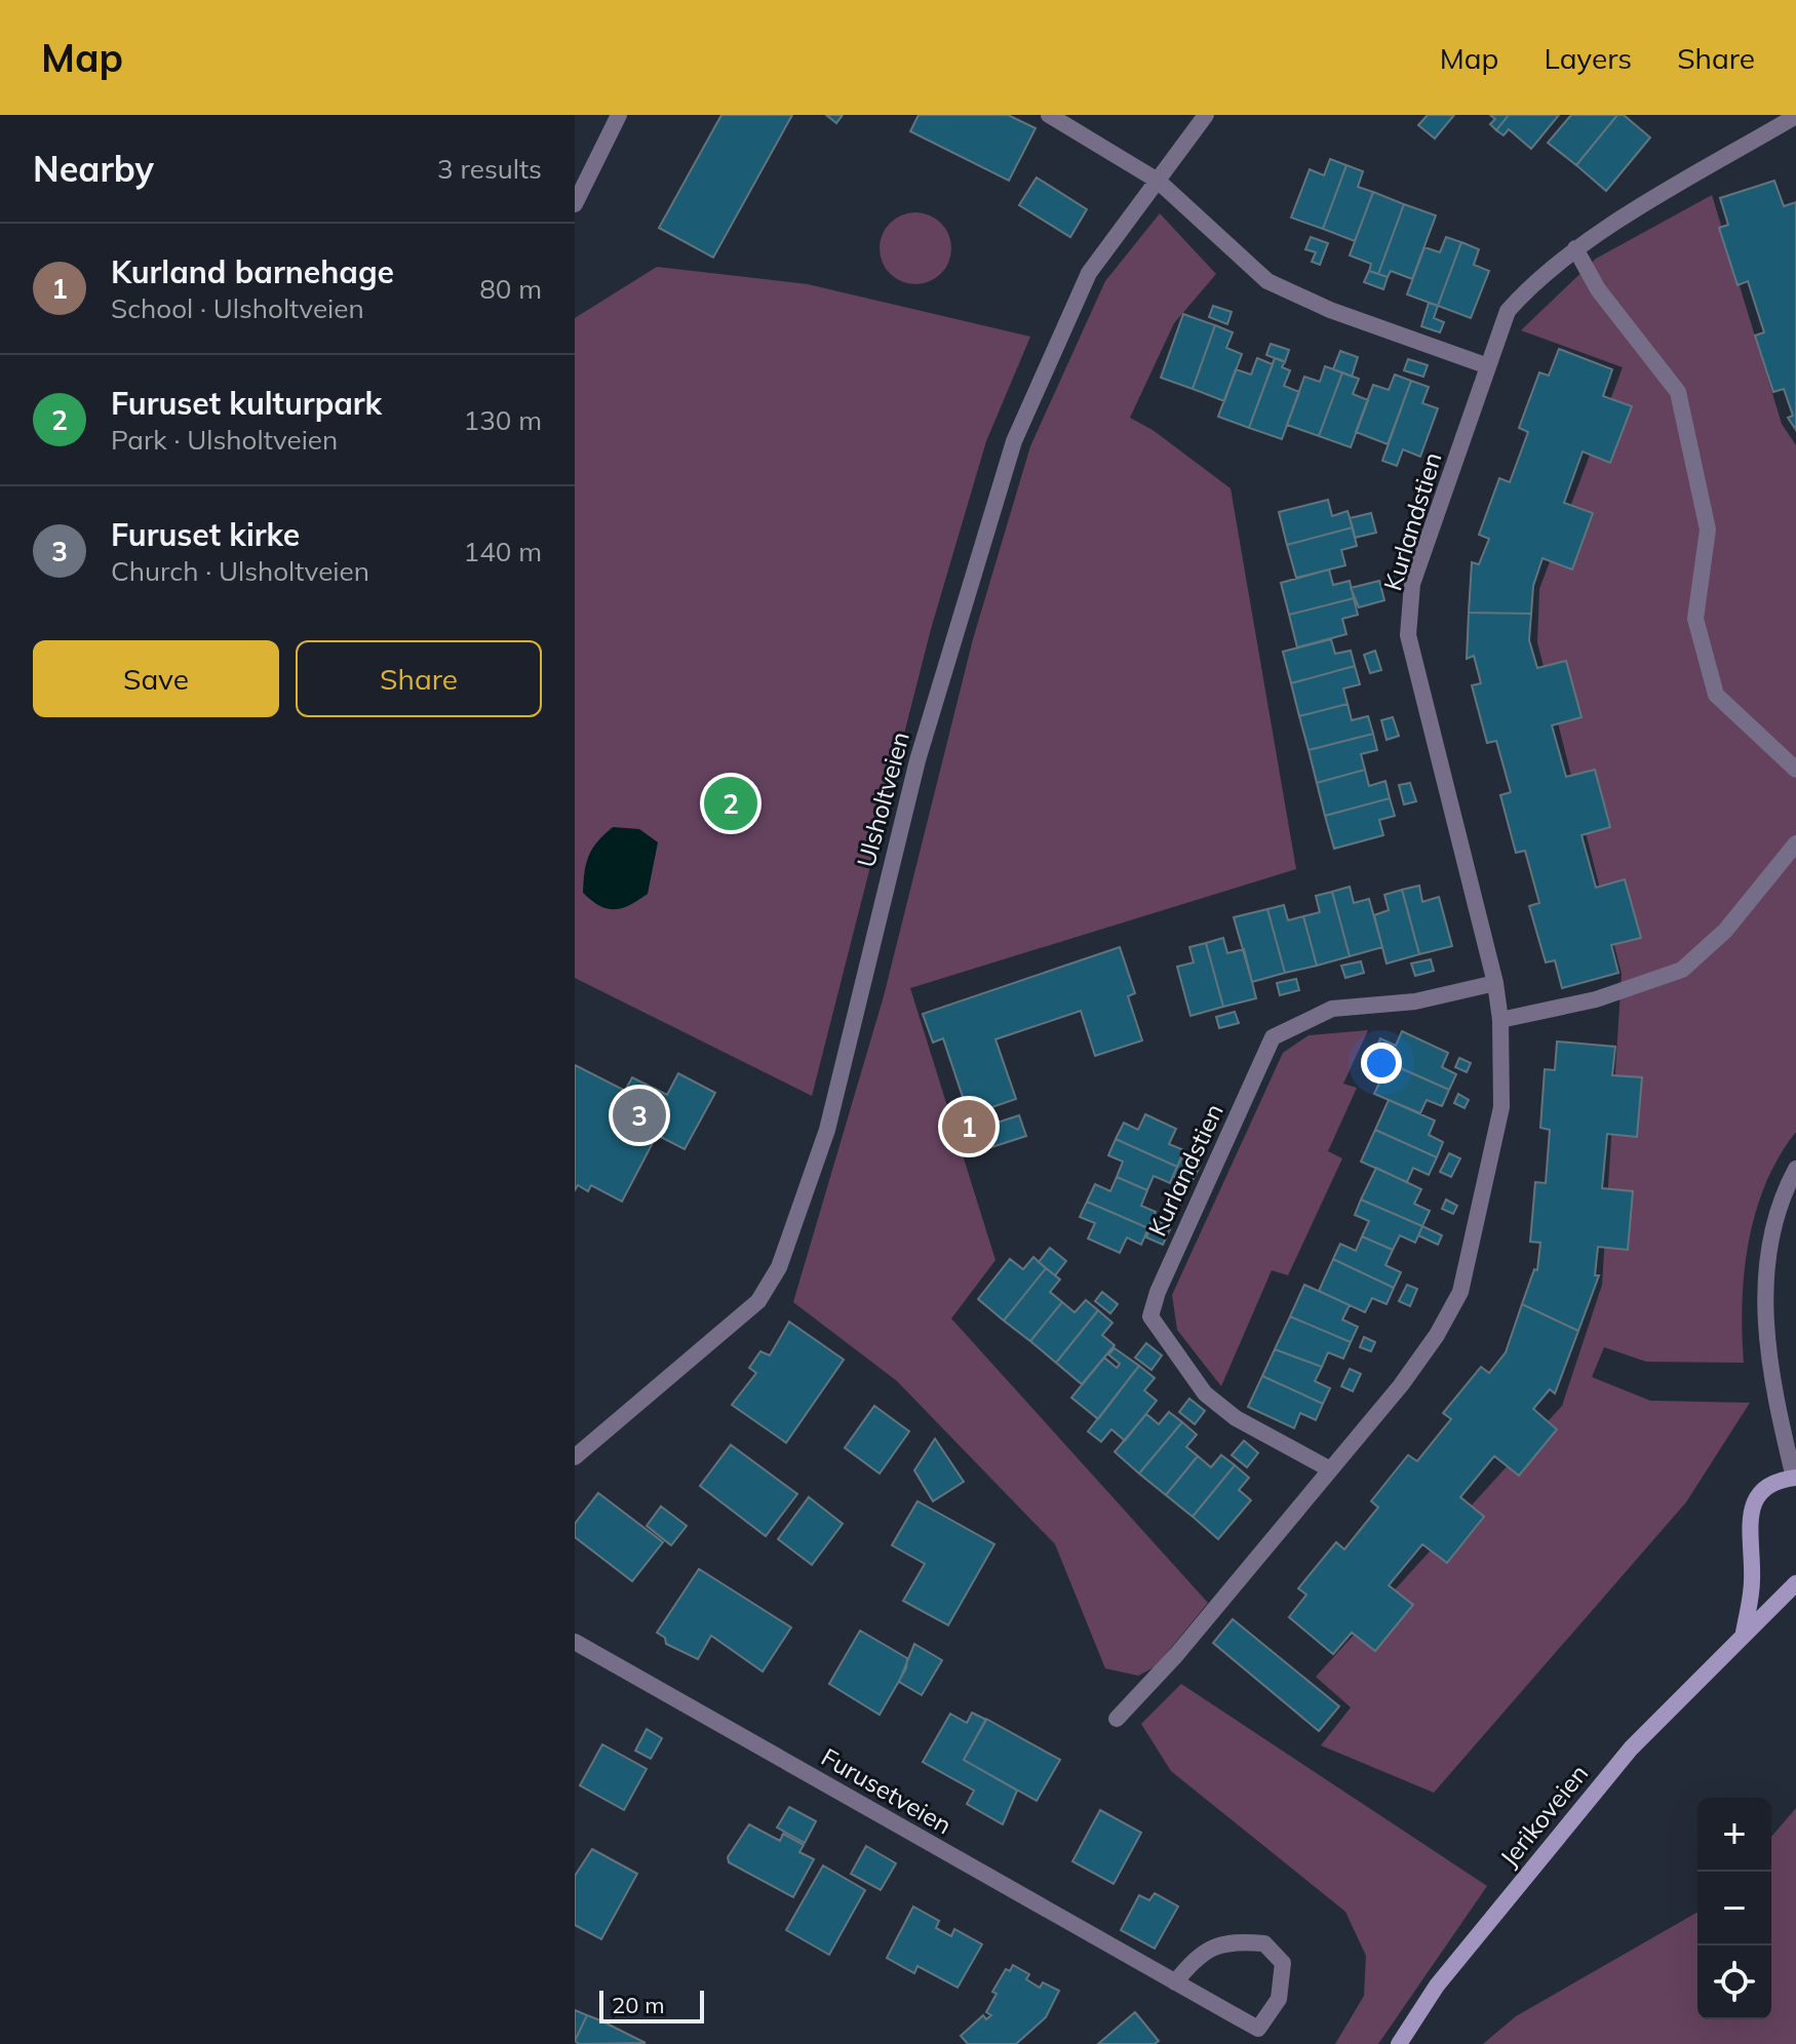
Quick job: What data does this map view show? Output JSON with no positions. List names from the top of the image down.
{
  "streets": {
    "street": [
      "Kurlandstien",
      "Ulsholtveien",
      "Furusetveien",
      "Jerikoveien"
    ]
  },
  "scale_bar": "20 m",
  "page": {
    "header": "Map",
    "nav": ["Map", "Layers", "Share"],
    "heading": ["Nearby", "3 results"],
    "list": [
      {
        "mark": "1",
        "name": "Kurland barnehage",
        "note": "School · Ulsholtveien",
        "value": "80 m"
      },
      {
        "mark": "2",
        "name": "Furuset kulturpark",
        "note": "Park · Ulsholtveien",
        "value": "130 m"
      },
      {
        "mark": "3",
        "name": "Furuset kirke",
        "note": "Church · Ulsholtveien",
        "value": "140 m"
      }
    ],
    "buttons": ["Save", "Share"],
    "pins": ["2", "3", "1"],
    "map_buttons": ["+", "−"],
    "scale": "20 m"
  }
}
